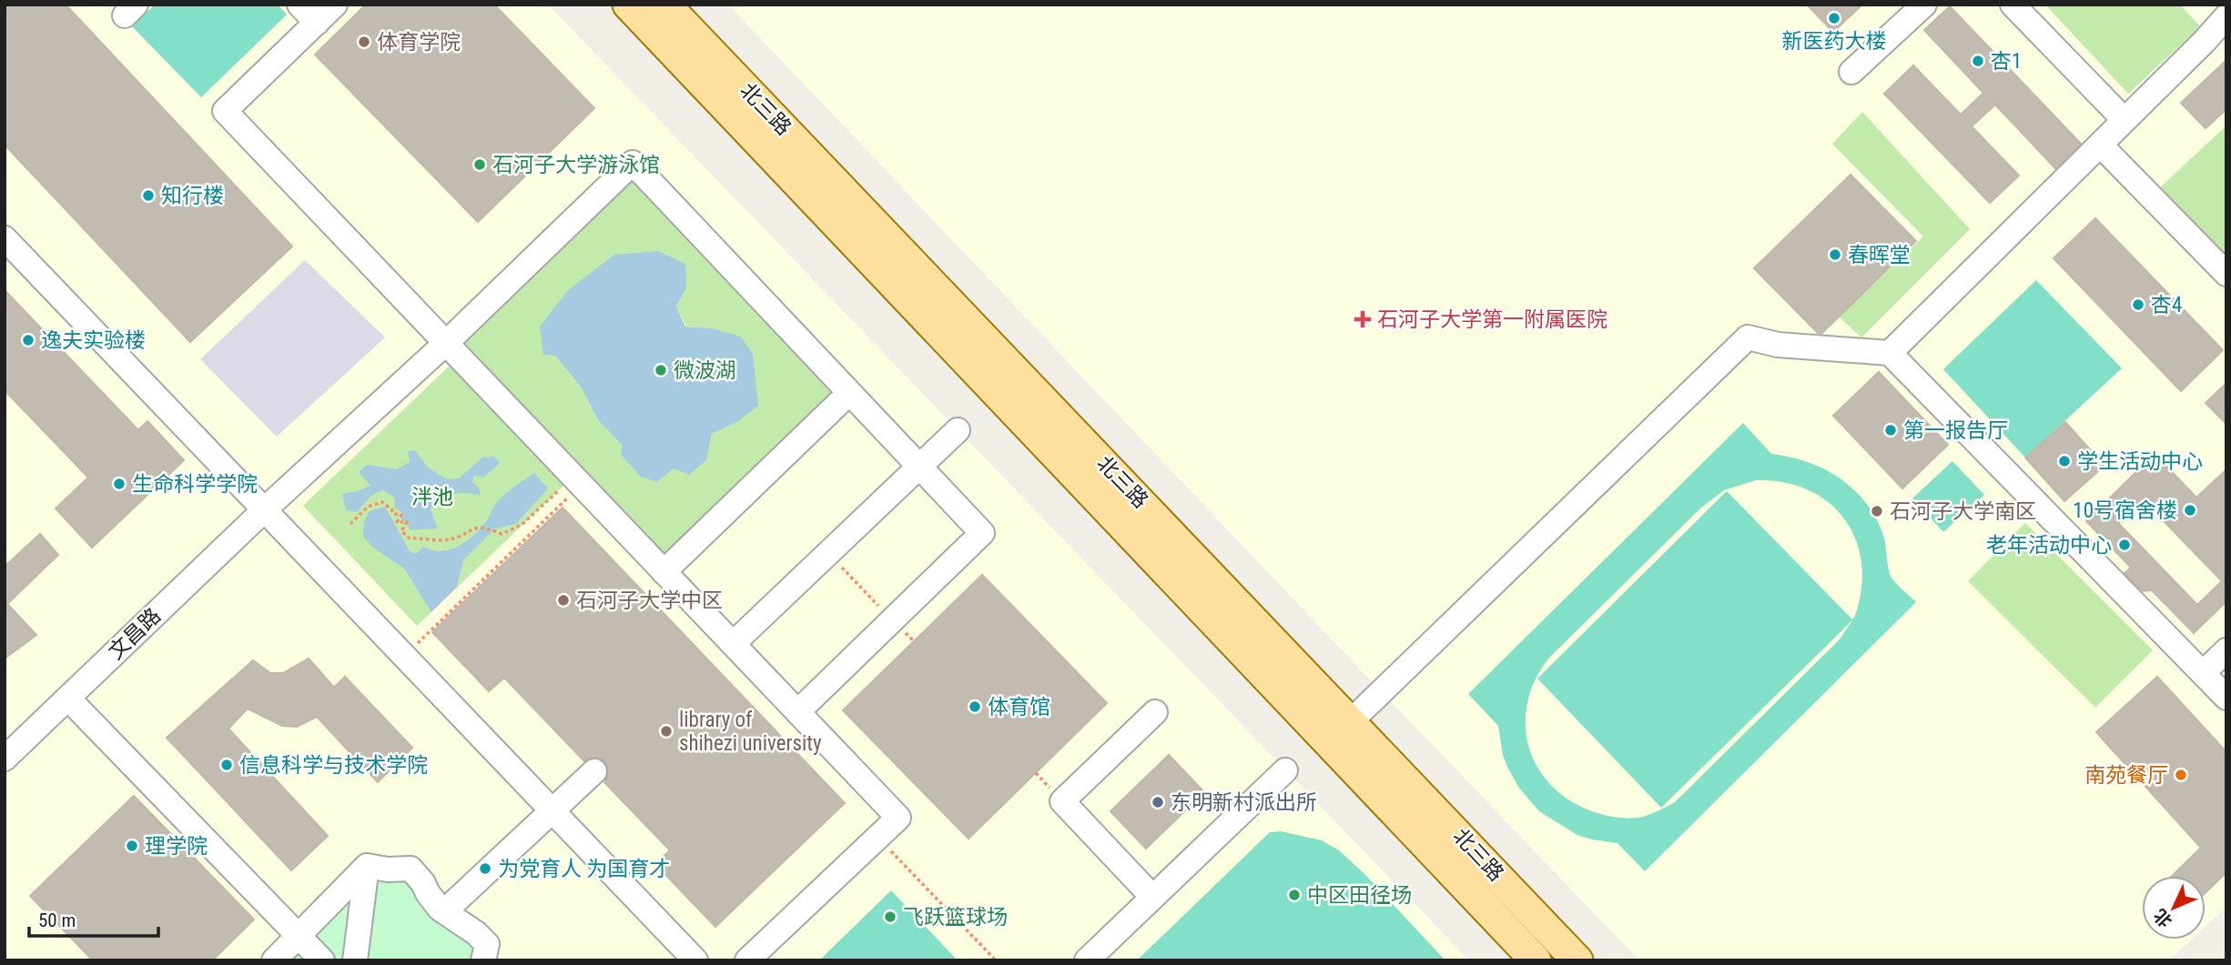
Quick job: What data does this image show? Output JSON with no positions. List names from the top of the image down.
{
  "streets": {
    "main road": ["北三路"],
    "lane": ["文昌路"]
  },
  "parks": ["泮池"],
  "places": {
    "other": [
      "新医药大楼",
      "体育学院",
      "杏1",
      "石河子大学游泳馆",
      "知行楼",
      "春晖堂",
      "杏4",
      "逸夫实验楼",
      "微波湖",
      "第一报告厅",
      "学生活动中心",
      "生命科学学院",
      "10号宿舍楼",
      "石河子大学南区",
      "老年活动中心",
      "石河子大学中区",
      "体育馆",
      "library of shihezi university",
      "信息科学与技术学院",
      "南苑餐厅",
      "东明新村派出所",
      "理学院",
      "为党育人 为国育才",
      "中区田径场",
      "飞跃篮球场"
    ],
    "health": ["石河子大学第一附属医院"]
  },
  "scale_bar": "50 m",
  "north": "bottom left"
}
